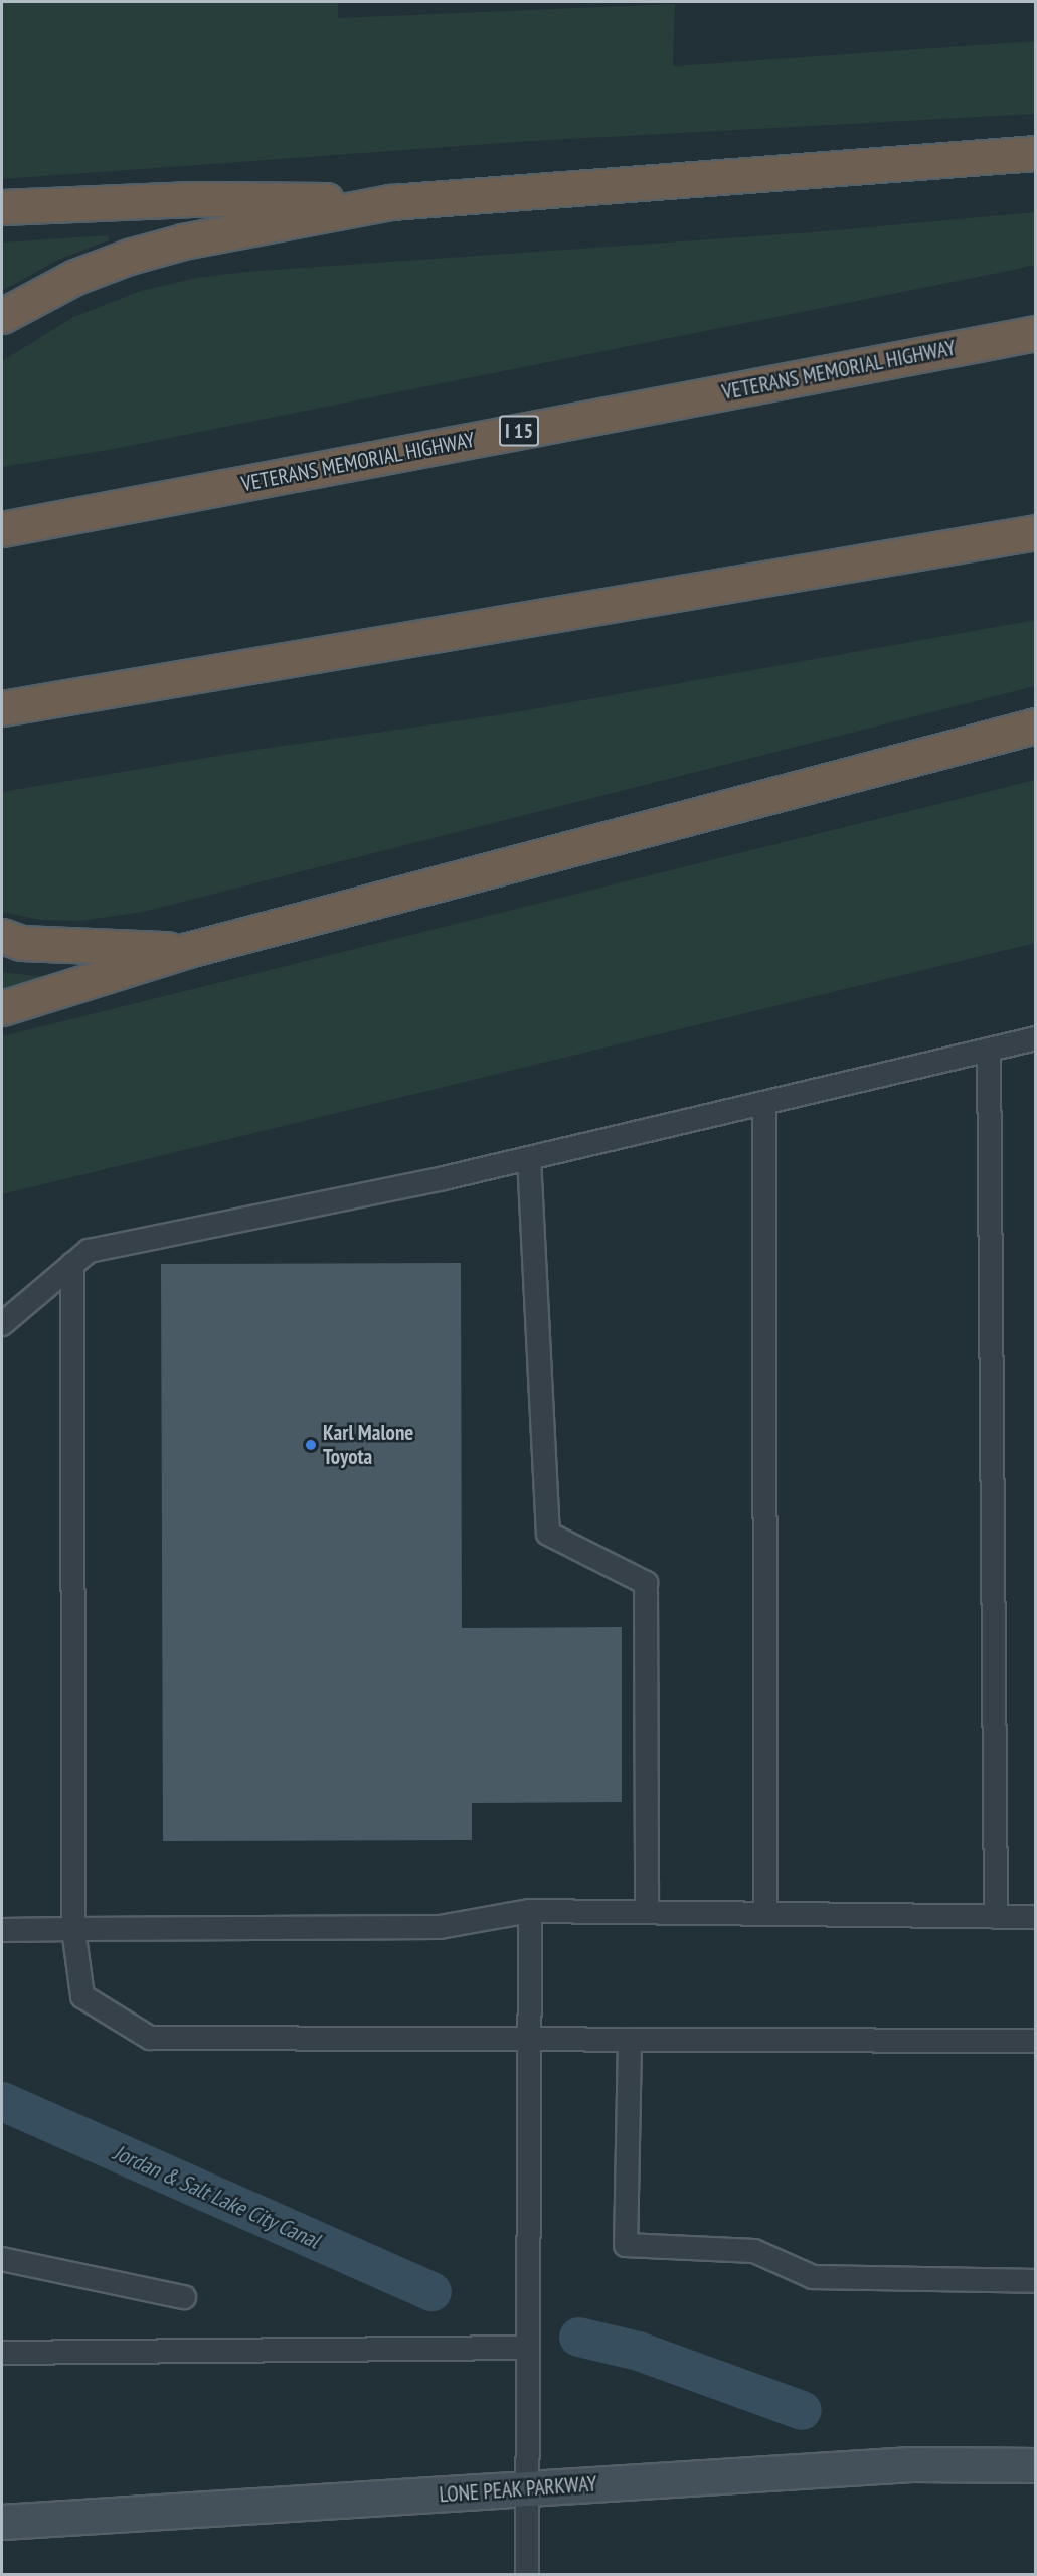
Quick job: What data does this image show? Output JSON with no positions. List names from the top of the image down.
{
  "streets": {
    "highway": ["VETERANS MEMORIAL HIGHWAY", "I 15"],
    "main road": ["LONE PEAK PARKWAY"]
  },
  "water": ["Jordan & Salt Lake City Canal"],
  "places": ["Karl Malone Toyota"]
}
